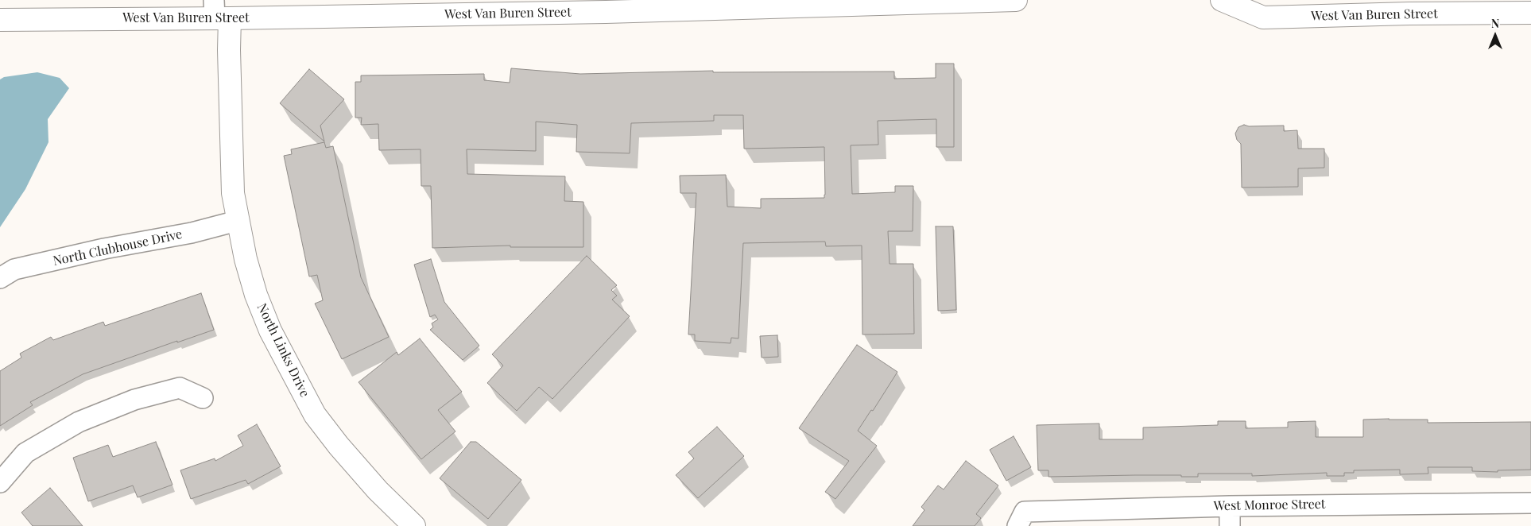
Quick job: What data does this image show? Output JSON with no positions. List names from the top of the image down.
{
  "streets": {
    "main road": ["West Van Buren Street", "North Links Drive"],
    "street": ["North Clubhouse Drive", "West Monroe Street"]
  },
  "crossings": [
    ["West Van Buren Street", "North Links Drive"],
    ["North Clubhouse Drive", "North Links Drive"]
  ],
  "north": "top"
}
